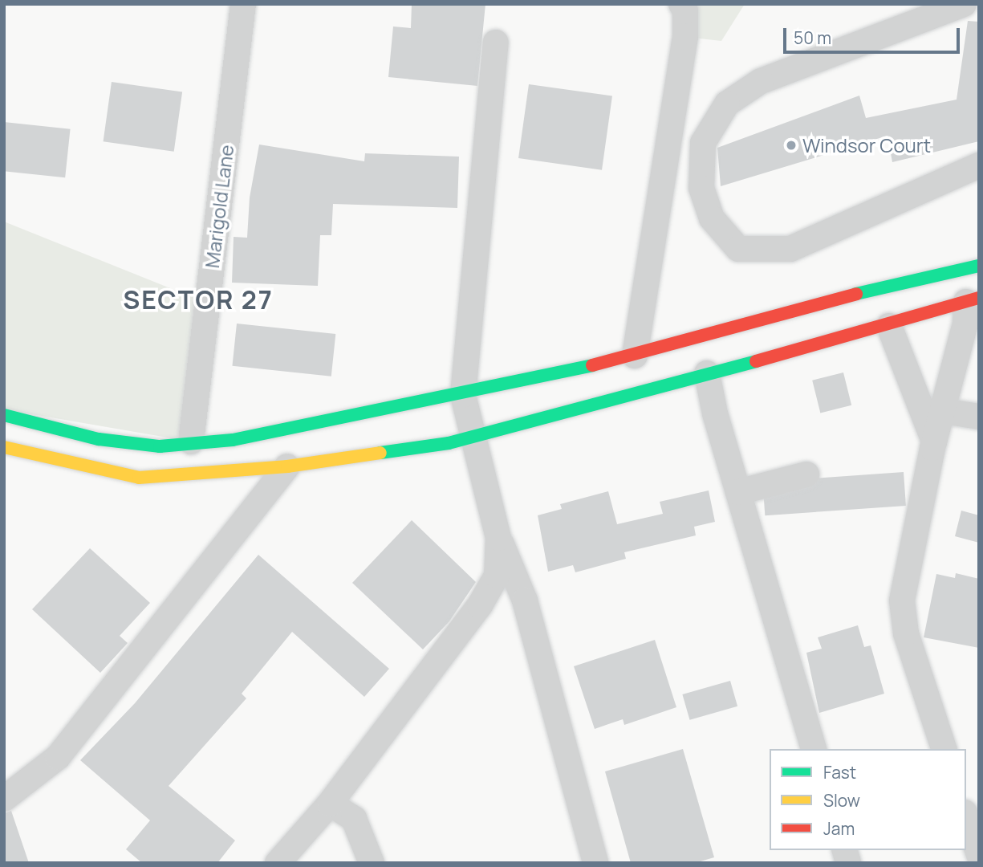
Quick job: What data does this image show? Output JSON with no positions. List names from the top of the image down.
{
  "streets": {
    "street": ["Marigold Lane"]
  },
  "districts": ["SECTOR 27"],
  "places": ["Windsor Court"],
  "legend": ["Fast", "Slow", "Jam"],
  "scale_bar": "50 m"
}
